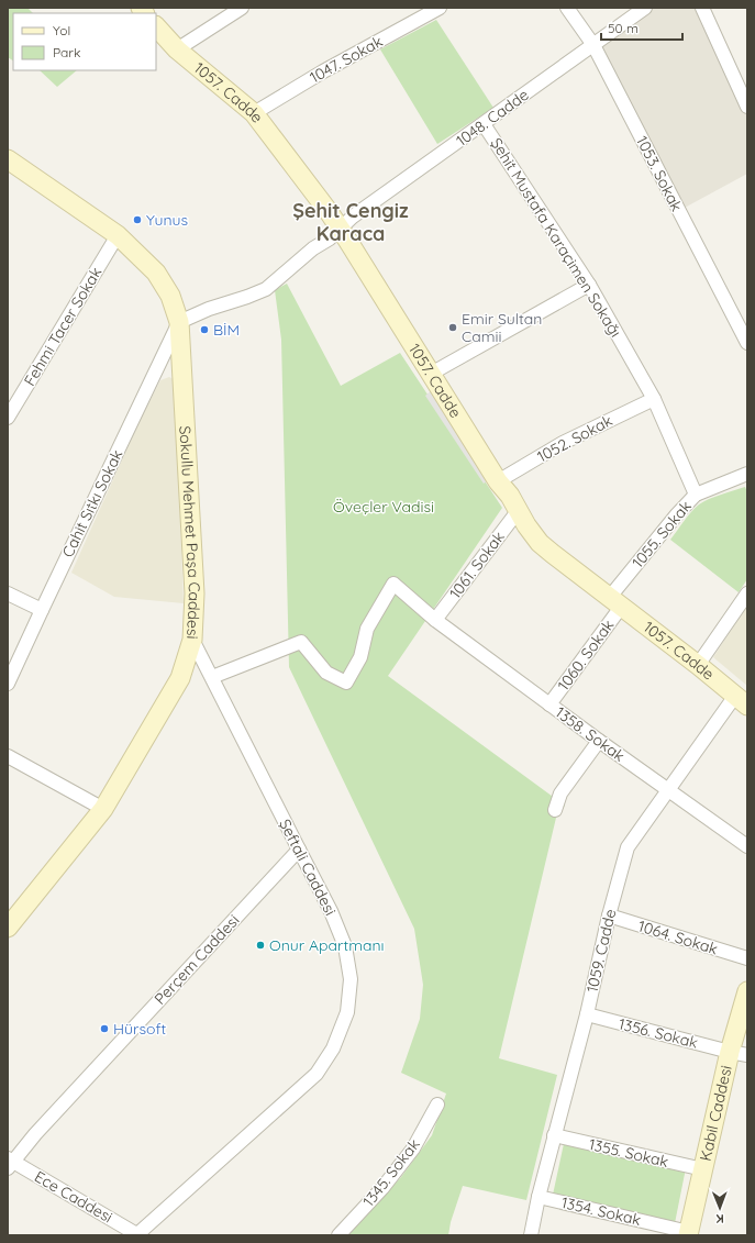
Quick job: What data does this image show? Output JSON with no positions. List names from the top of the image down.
{
  "streets": {
    "main road": ["1057. Cadde", "Sokullu Mehmet Paşa Caddesi", "Kabil Caddesi"],
    "street": [
      "1047. Sokak",
      "1048. Cadde",
      "1053. Sokak",
      "Şehit Mustafa Karaçimen Sokağı",
      "Fehmi Tacer Sokak",
      "1052. Sokak",
      "Cahit Sıtkı Sokak",
      "1055. Sokak",
      "1061. Sokak",
      "1060. Sokak",
      "1358. Sokak",
      "Şeftali Caddesi",
      "1064. Sokak",
      "1059. Cadde",
      "Perçem Caddesi",
      "1356. Sokak",
      "1355. Sokak",
      "1345. Sokak",
      "Ece Caddesi",
      "1354. Sokak"
    ]
  },
  "crossings": [
    ["1047. Sokak", "1057. Cadde"],
    ["1057. Cadde", "1048. Cadde"],
    ["1057. Cadde", "1052. Sokak"],
    ["1057. Cadde", "1055. Sokak"],
    ["1057. Cadde", "1061. Sokak"],
    ["1057. Cadde", "1060. Sokak"],
    ["1057. Cadde", "1059. Cadde"],
    ["1048. Cadde", "1053. Sokak"],
    ["1048. Cadde", "Şehit Mustafa Karaçimen Sokağı"],
    ["1048. Cadde", "Cahit Sıtkı Sokak"],
    ["1048. Cadde", "Sokullu Mehmet Paşa Caddesi"],
    ["Şehit Mustafa Karaçimen Sokağı", "1052. Sokak"],
    ["Şehit Mustafa Karaçimen Sokağı", "1055. Sokak"],
    ["Fehmi Tacer Sokak", "Sokullu Mehmet Paşa Caddesi"],
    ["Cahit Sıtkı Sokak", "Sokullu Mehmet Paşa Caddesi"],
    ["Sokullu Mehmet Paşa Caddesi", "Şeftali Caddesi"],
    ["1055. Sokak", "1060. Sokak"],
    ["1061. Sokak", "1358. Sokak"],
    ["1060. Sokak", "1358. Sokak"],
    ["1358. Sokak", "Şeftali Caddesi"],
    ["1358. Sokak", "1059. Cadde"],
    ["Şeftali Caddesi", "Perçem Caddesi"],
    ["Şeftali Caddesi", "Ece Caddesi"],
    ["1064. Sokak", "1059. Cadde"],
    ["1059. Cadde", "1356. Sokak"],
    ["1059. Cadde", "1355. Sokak"],
    ["1059. Cadde", "1354. Sokak"],
    ["Perçem Caddesi", "Ece Caddesi"],
    ["1356. Sokak", "Kabil Caddesi"],
    ["Kabil Caddesi", "1355. Sokak"],
    ["Kabil Caddesi", "1354. Sokak"]
  ],
  "districts": ["Şehit Cengiz Karaca"],
  "parks": ["Öveçler Vadisi"],
  "places": [
    "Yunus",
    "Emir Sultan Camii",
    "BİM",
    "Onur Apartmanı",
    "Hürsoft"
  ],
  "legend": ["Yol", "Park"],
  "scale_bar": "50 m",
  "north": "bottom"
}
